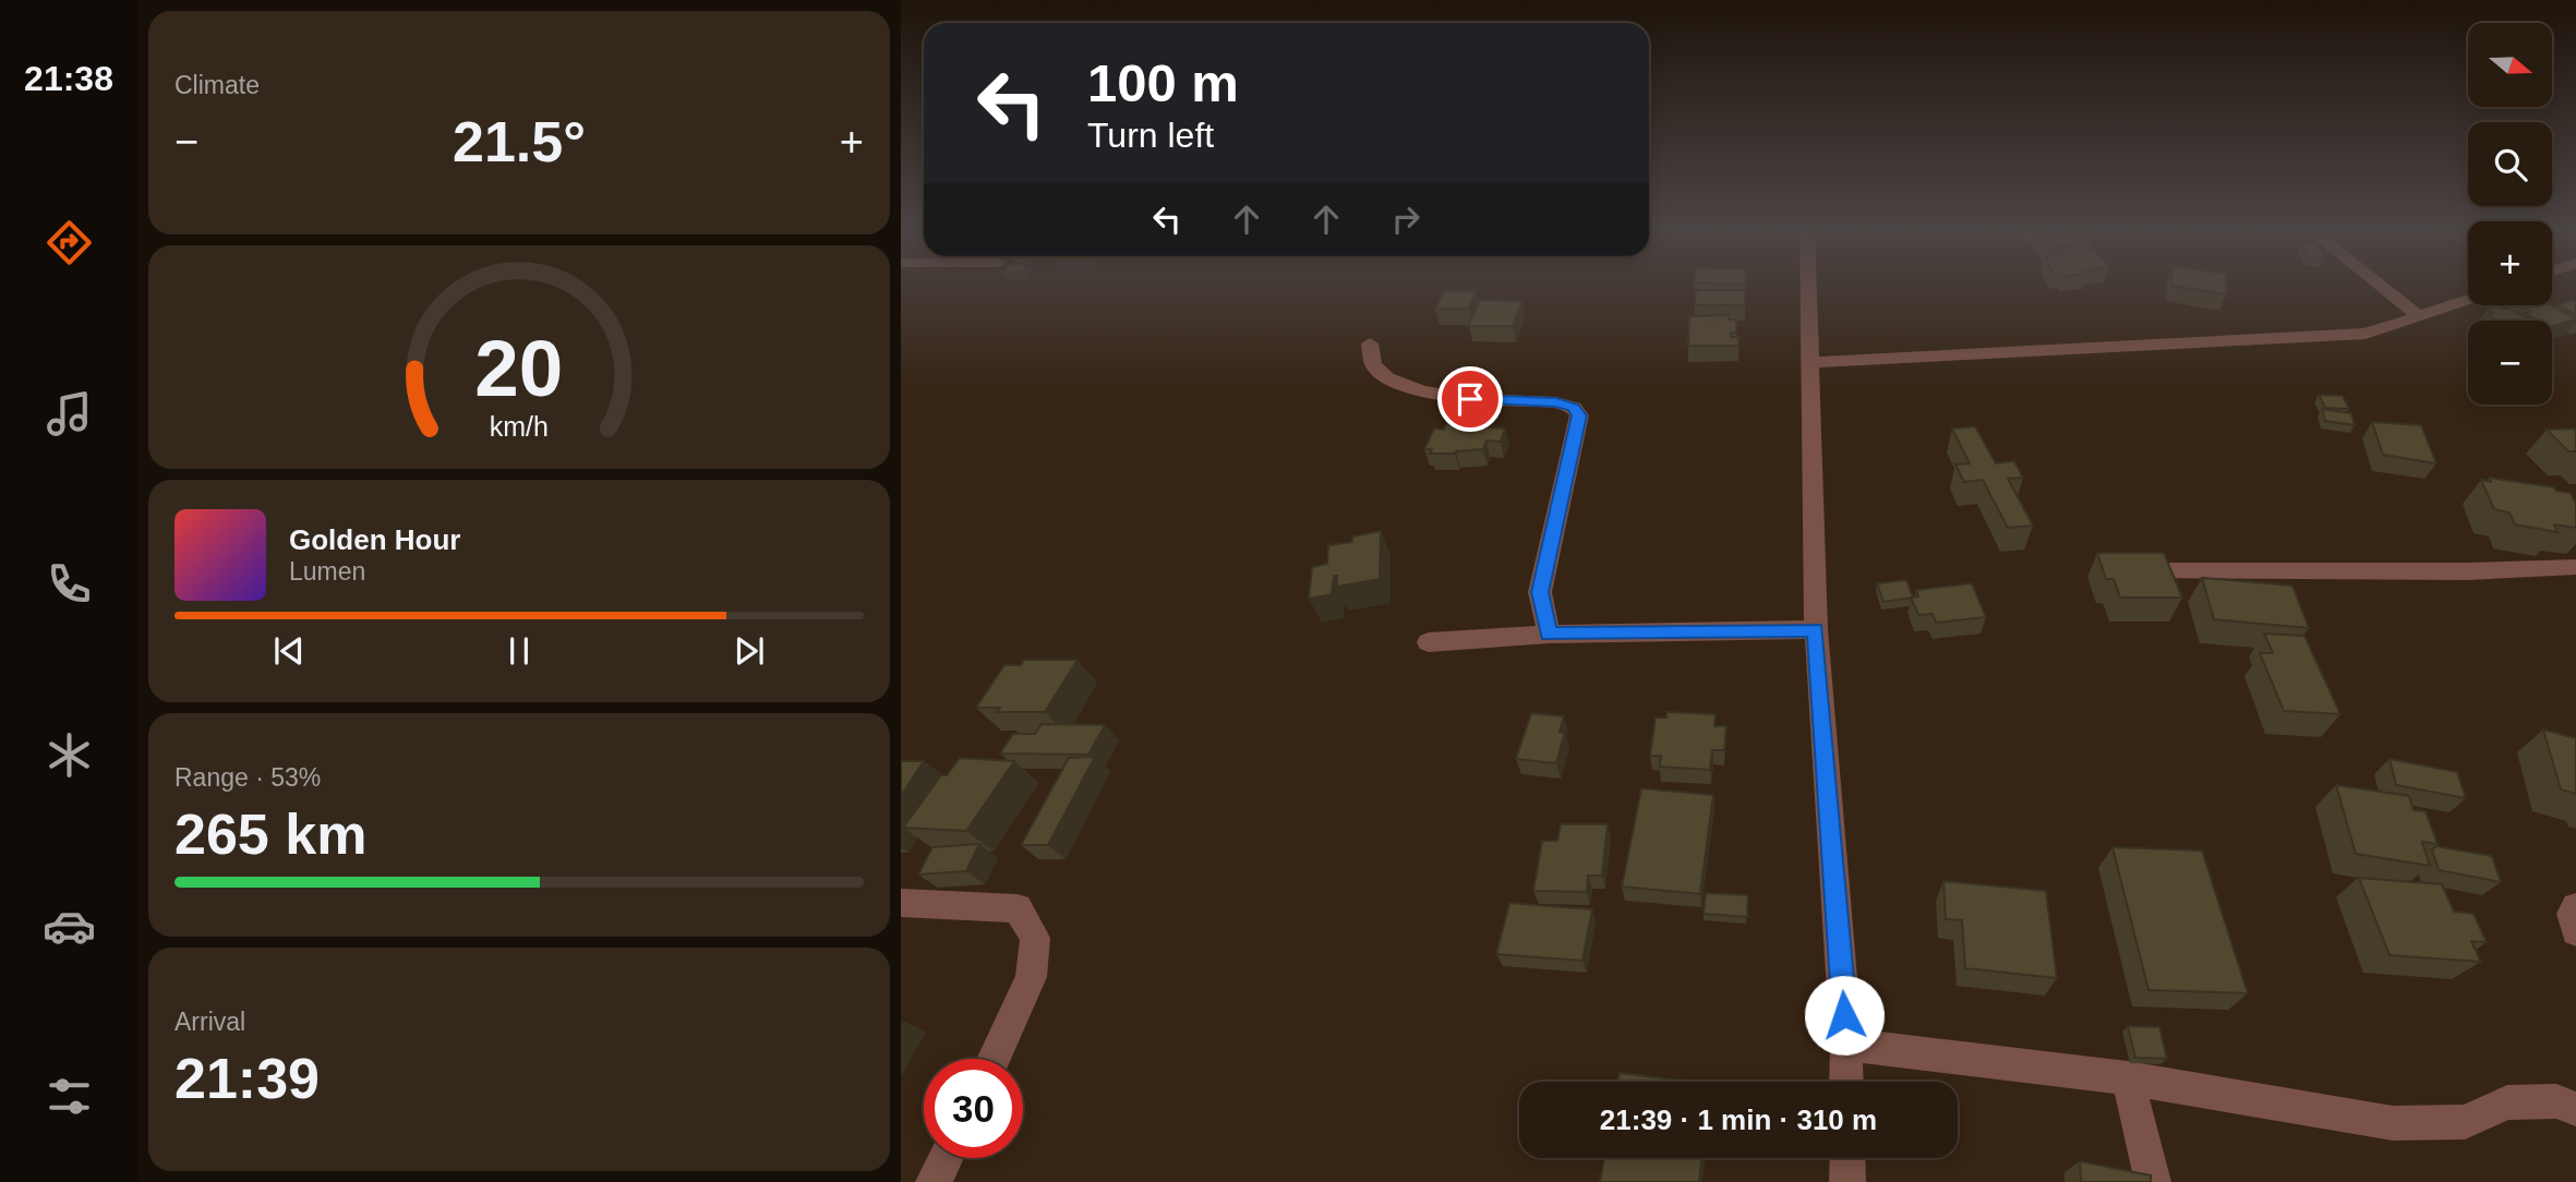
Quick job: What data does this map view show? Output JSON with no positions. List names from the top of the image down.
{
  "north": "right",
  "page": {
    "tabs": "21:38",
    "tile": [
      "Climate",
      ["Range · 53%", "265 km"],
      ["Arrival", "21:39"]
    ],
    "map_buttons": ["+", "−"],
    "turn": ["100 m", "Turn left"],
    "heat": ["−", "21.5°", "+"],
    "song": ["Golden Hour", "Lumen"],
    "limit": "30",
    "trip": "21:39 · 1 min · 310 m",
    "gauge": ["20", "km/h"]
  }
}
